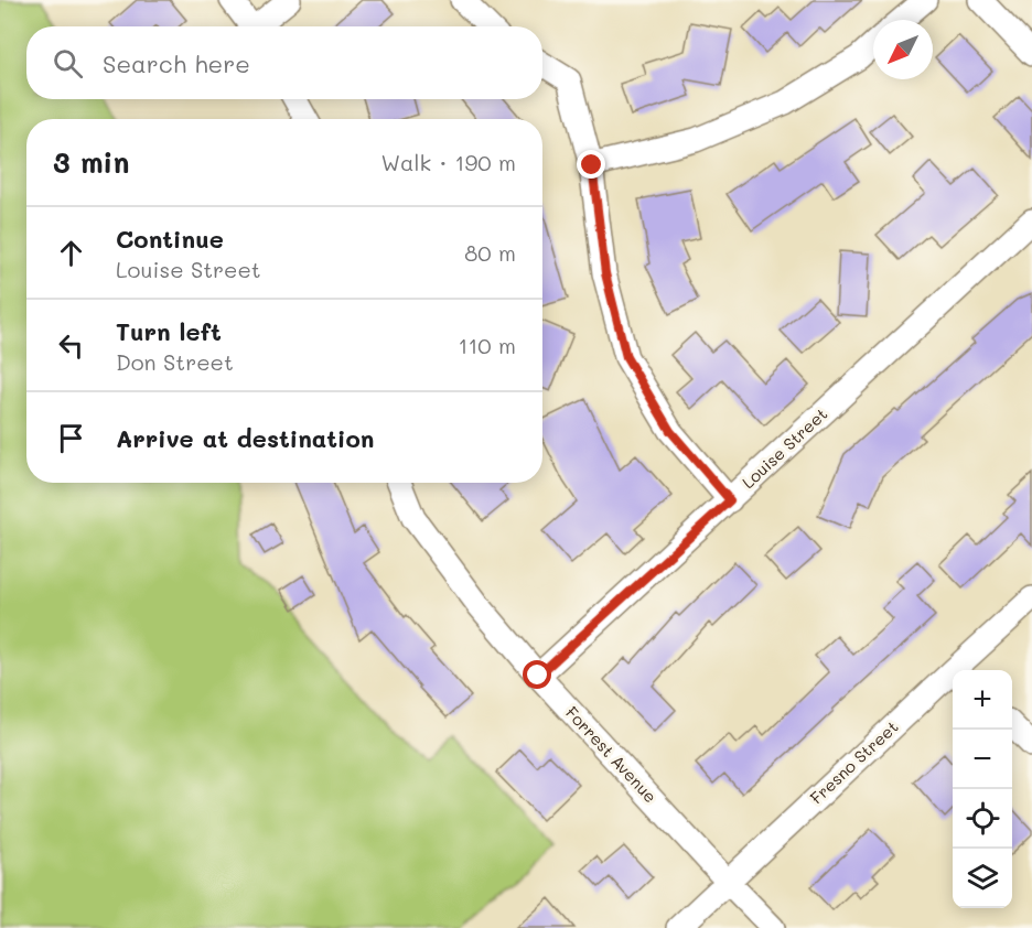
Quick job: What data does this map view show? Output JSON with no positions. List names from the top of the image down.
{
  "streets": {
    "street": ["Louise Street", "Forrest Avenue", "Fresno Street"]
  },
  "crossings": [
    ["Louise Street", "Forrest Avenue"],
    ["Forrest Avenue", "Fresno Street"]
  ],
  "north": "bottom left",
  "page": {
    "search": "Search here",
    "heading": ["3 min", "Walk · 190 m"],
    "list": [
      ["Continue", "Louise Street", "80 m"],
      ["Turn left", "Don Street", "110 m"],
      "Arrive at destination"
    ],
    "map_buttons": ["+", "−"]
  }
}
